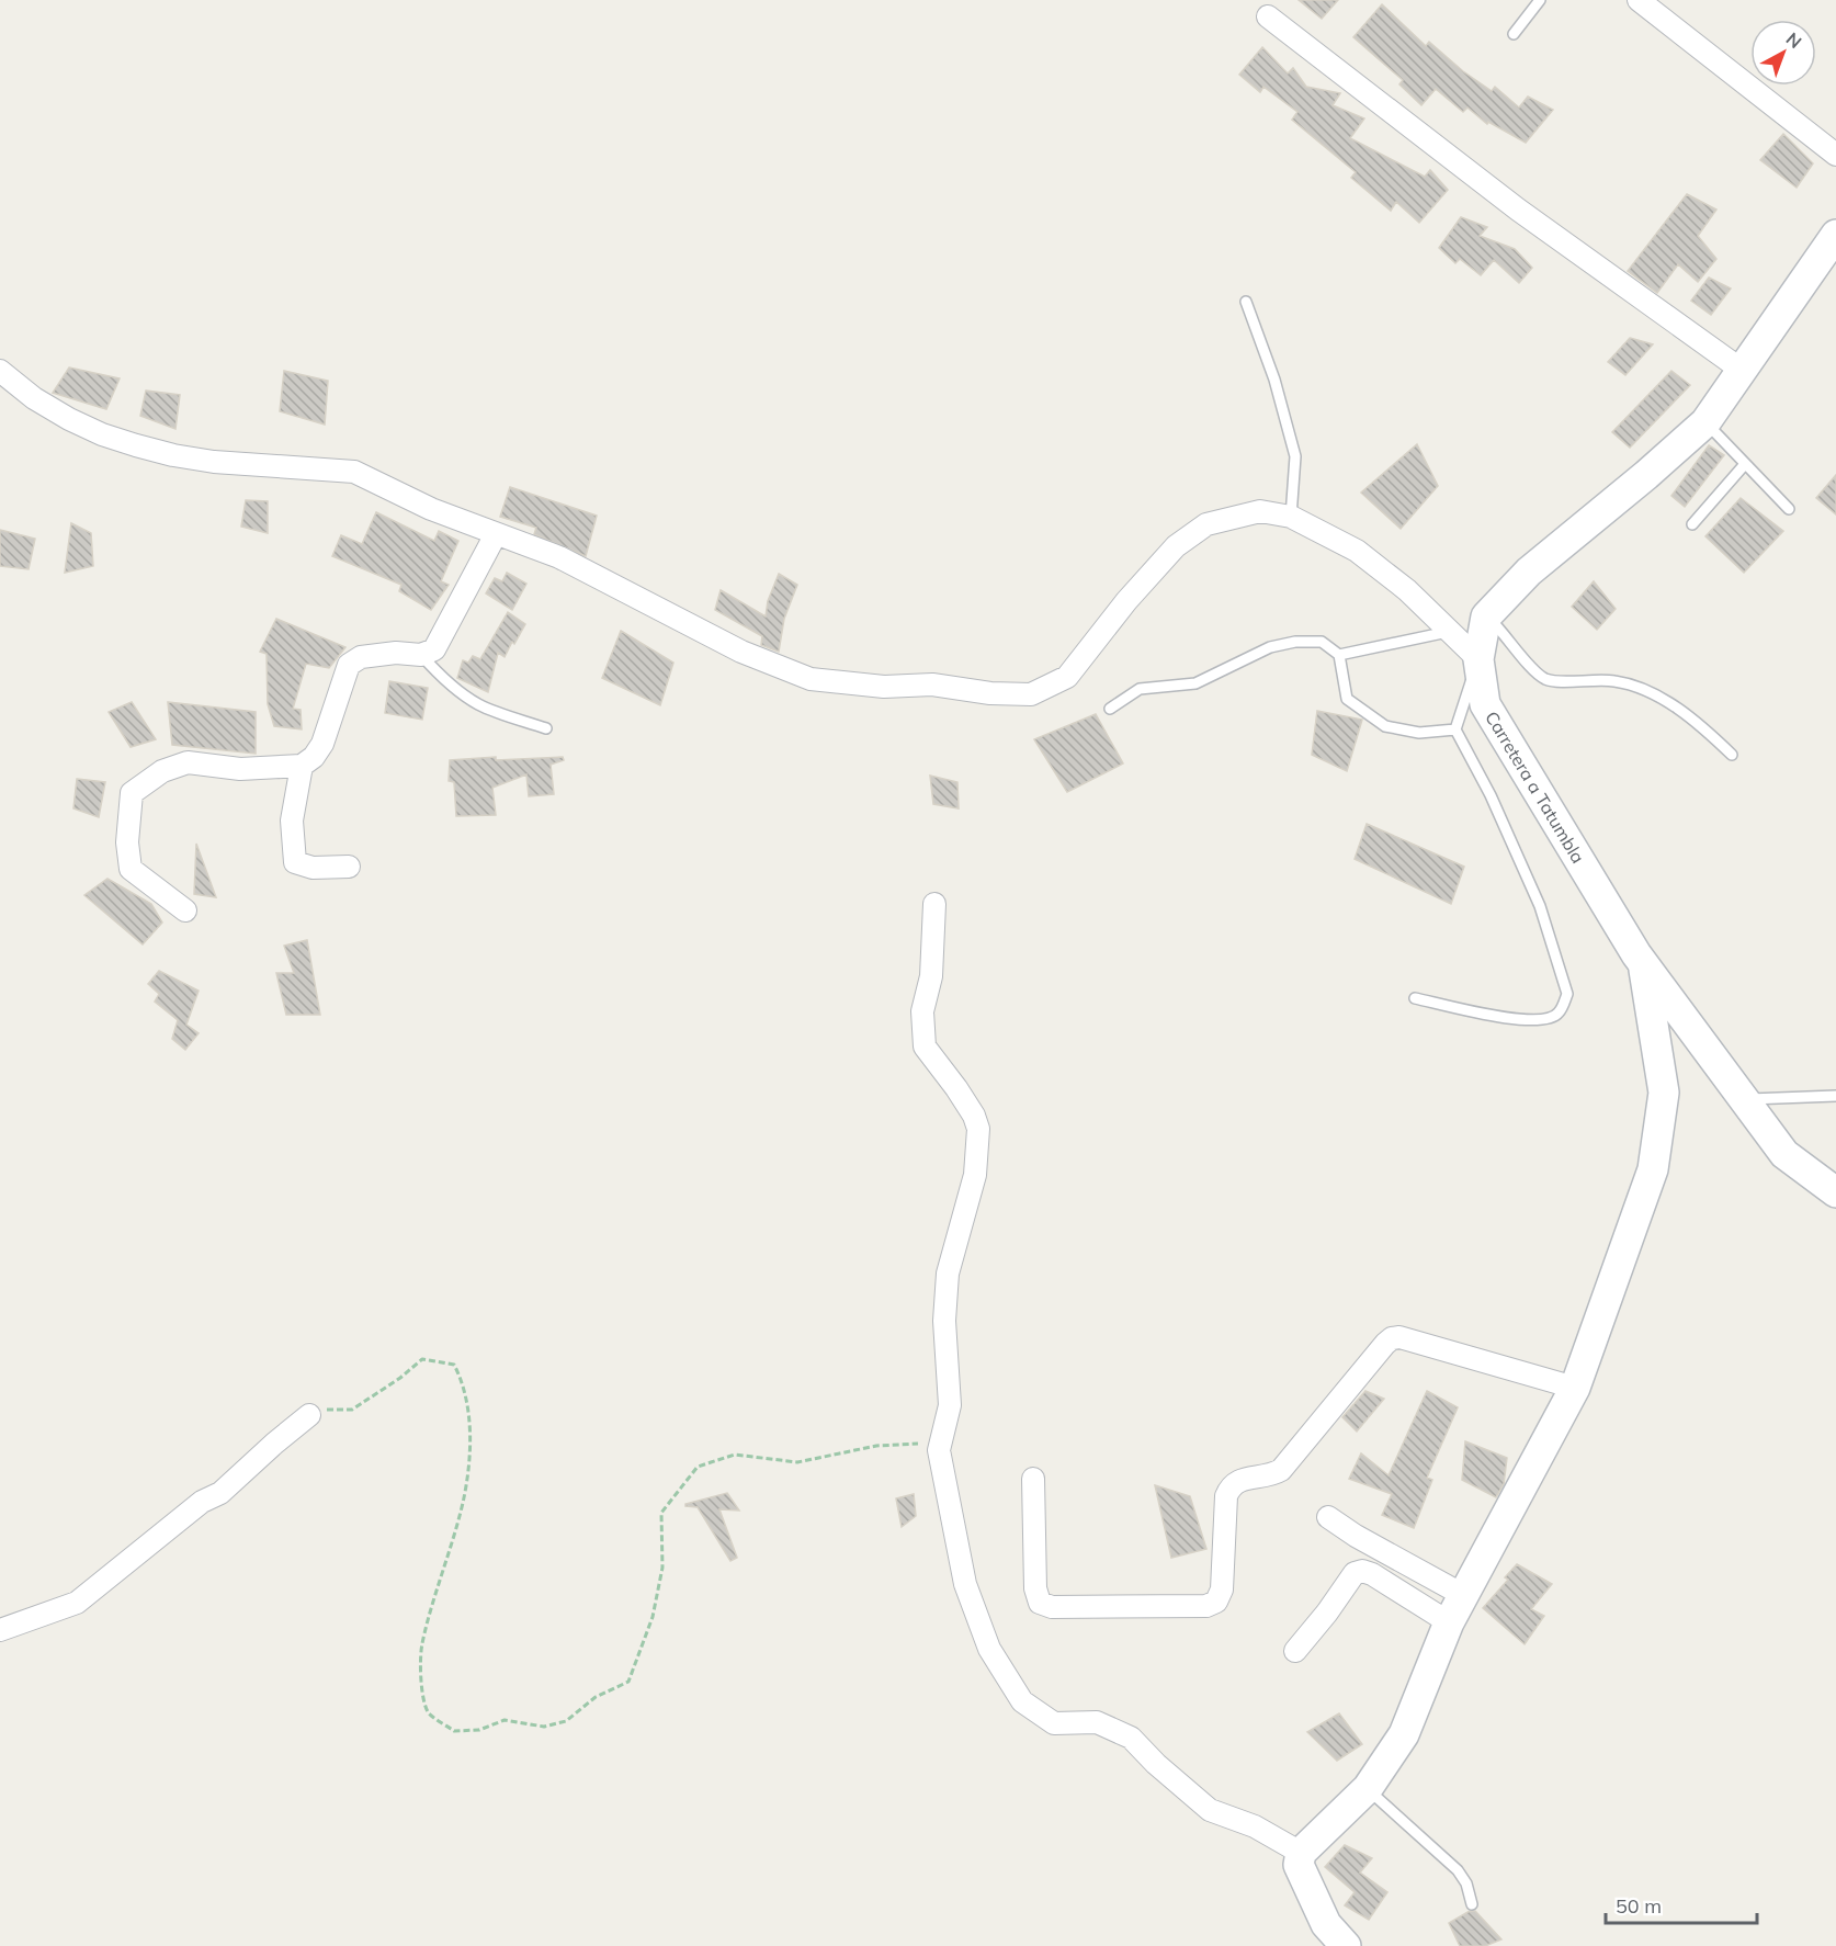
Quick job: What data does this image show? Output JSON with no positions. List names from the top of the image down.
{
  "streets": {
    "main road": ["Carretera a Tatumbla"]
  },
  "scale_bar": "50 m",
  "north": "top right"
}
